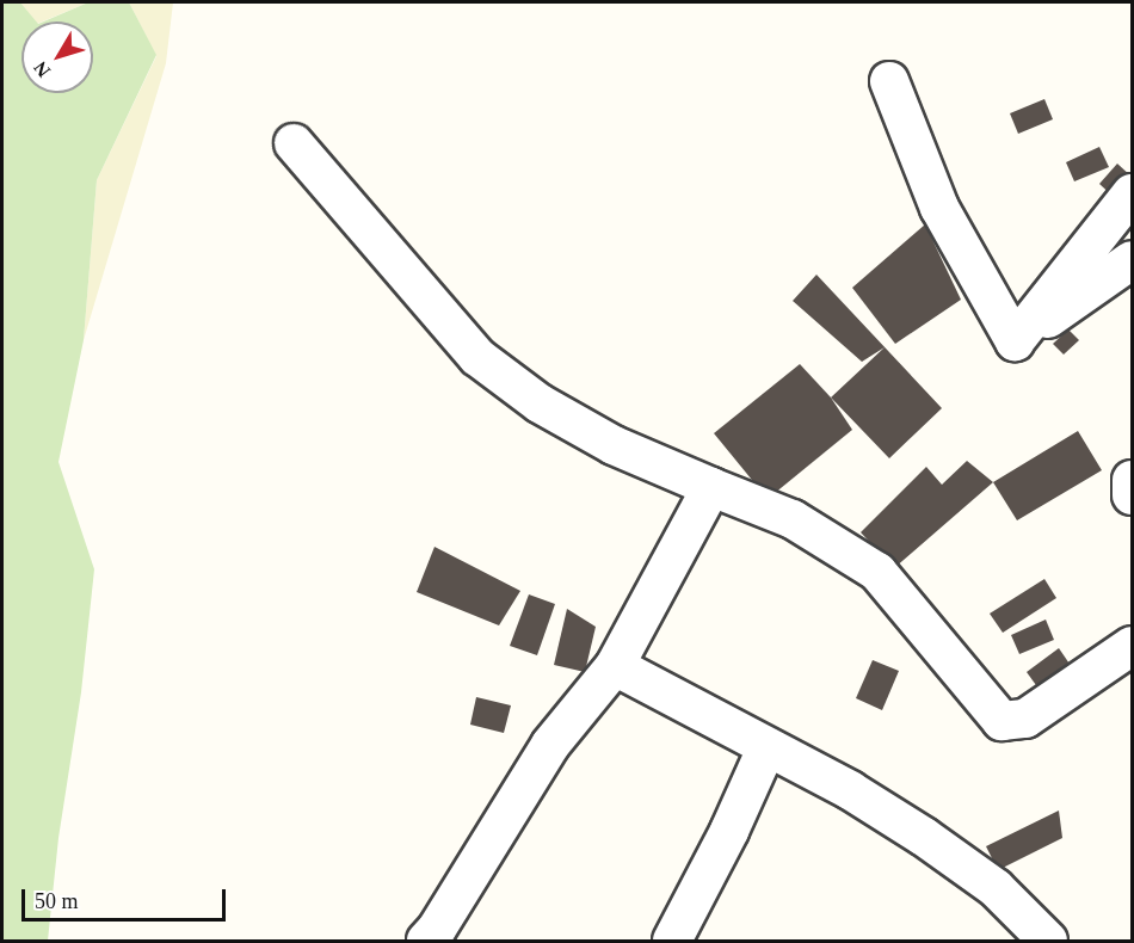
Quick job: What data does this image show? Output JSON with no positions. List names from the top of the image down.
{
  "scale_bar": "50 m",
  "north": "bottom left"
}
